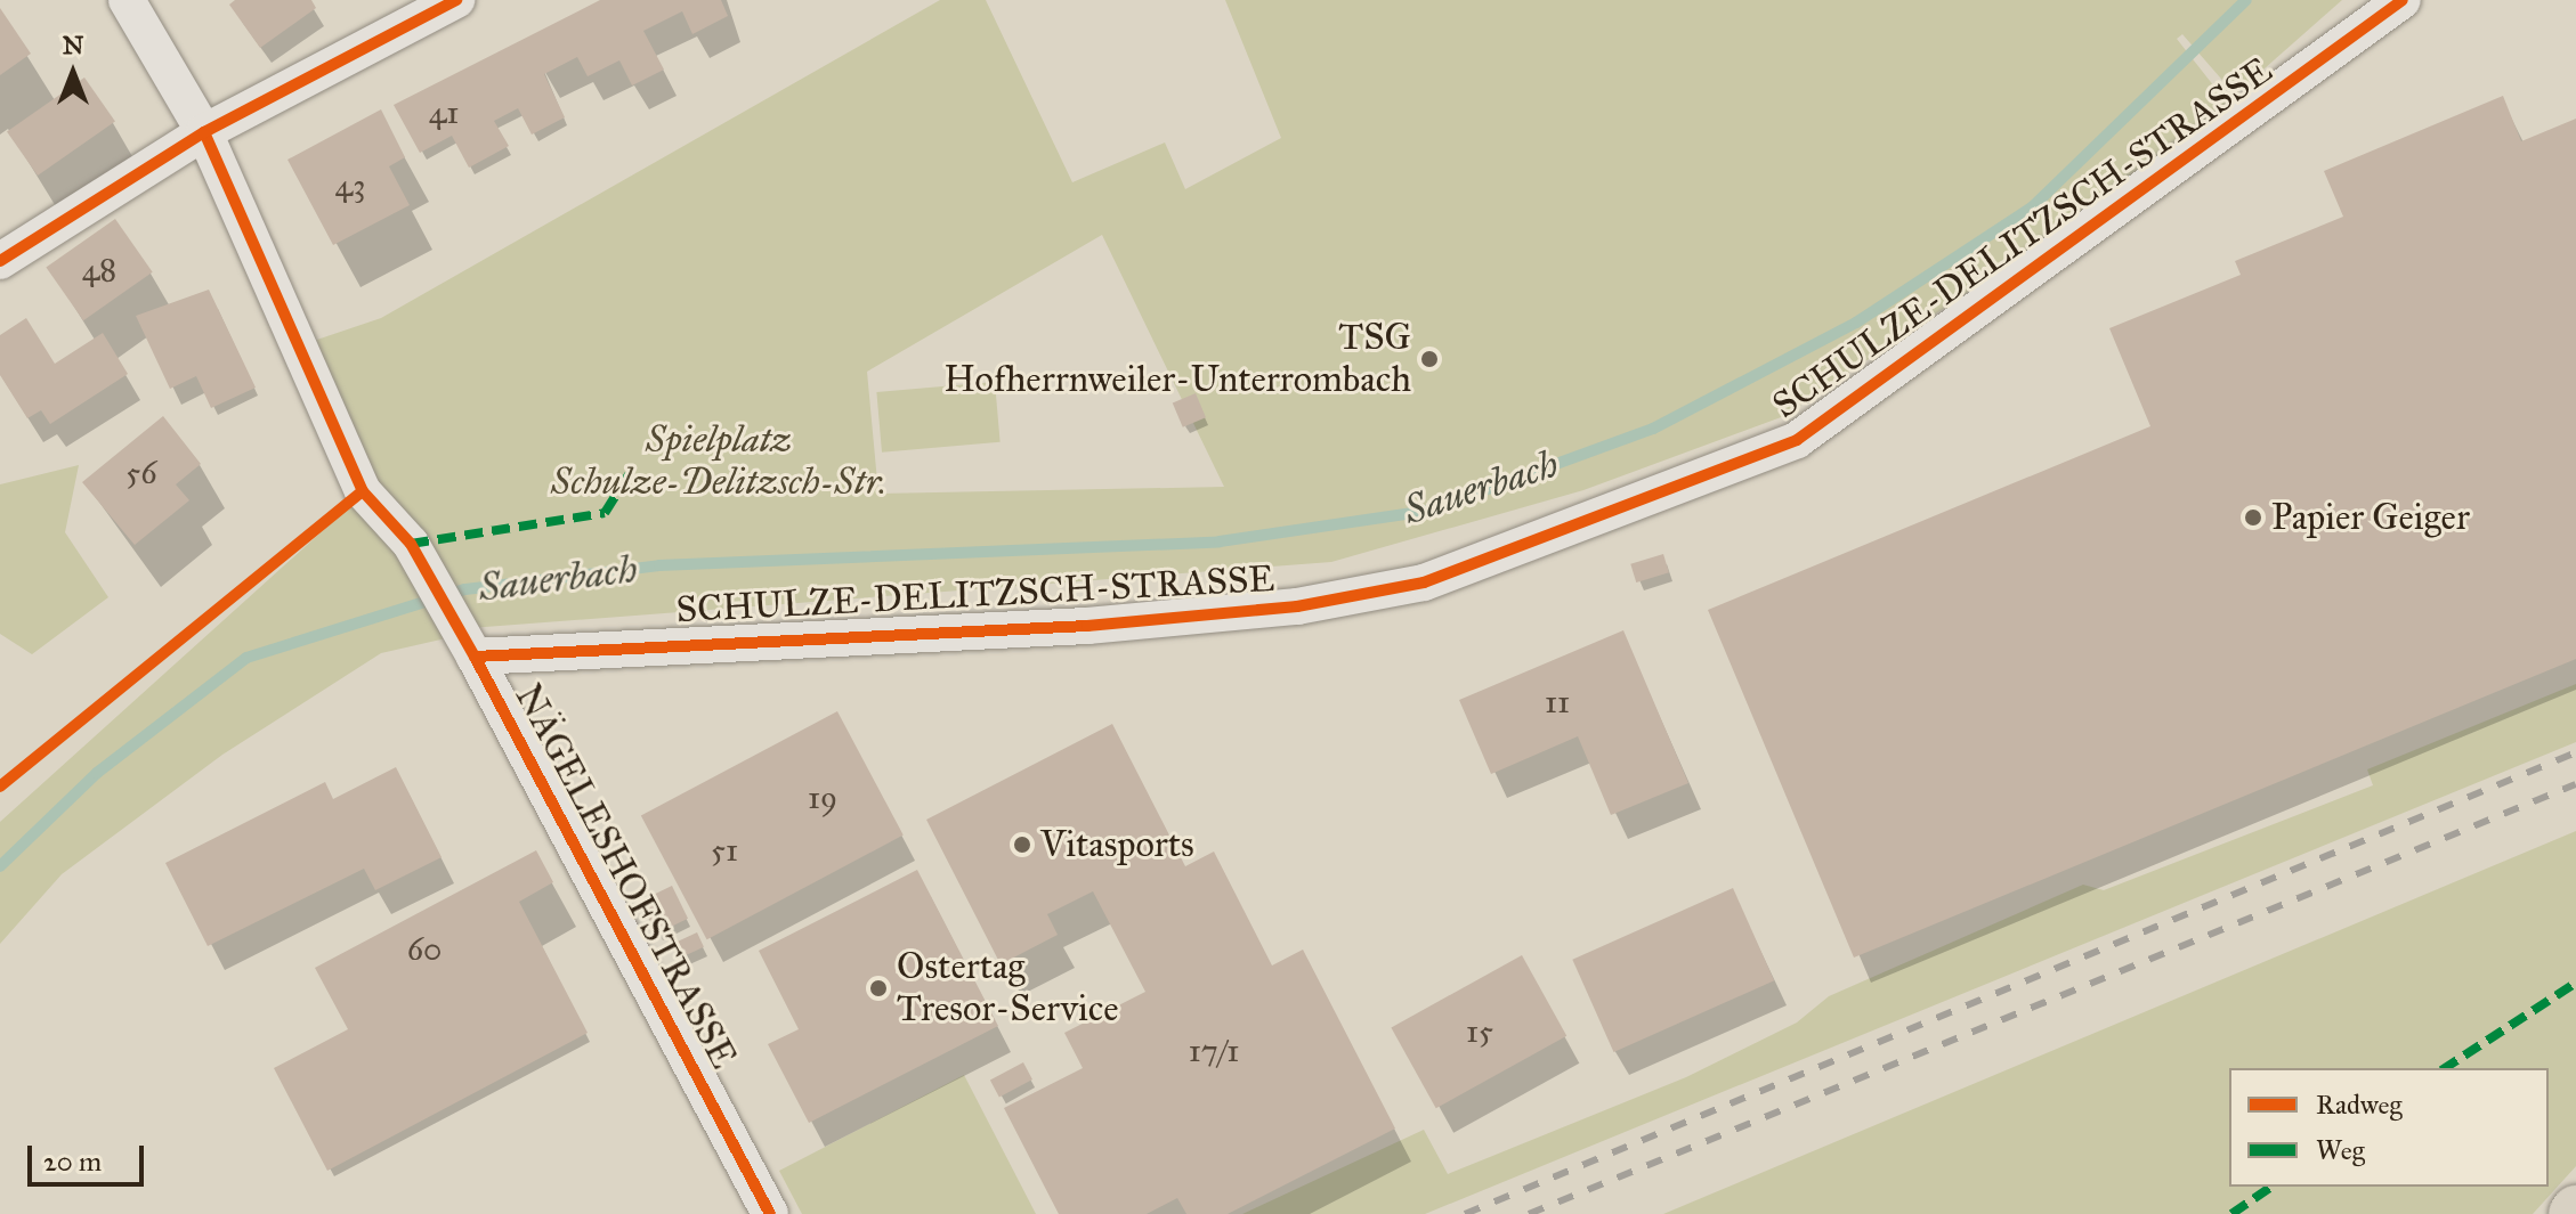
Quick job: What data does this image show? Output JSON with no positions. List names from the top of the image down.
{
  "streets": {
    "street": ["SCHULZE-DELITZSCH-STRASSE", "NÄGELESHOFSTRASSE"]
  },
  "crossings": [
    ["SCHULZE-DELITZSCH-STRASSE", "NÄGELESHOFSTRASSE"]
  ],
  "water": ["Sauerbach"],
  "parks": ["Spielplatz Schulze-Delitzsch-Str."],
  "places": [
    "TSG Hofherrnweiler-Unterrombach",
    "Papier Geiger",
    "Vitasports",
    "Ostertag Tresor-Service"
  ],
  "house_numbers": [
    "41",
    "43",
    "48",
    "56",
    "11",
    "19",
    "51",
    "60",
    "15",
    "17/1"
  ],
  "legend": ["Radweg", "Weg"],
  "scale_bar": "20 m",
  "north": "top"
}
